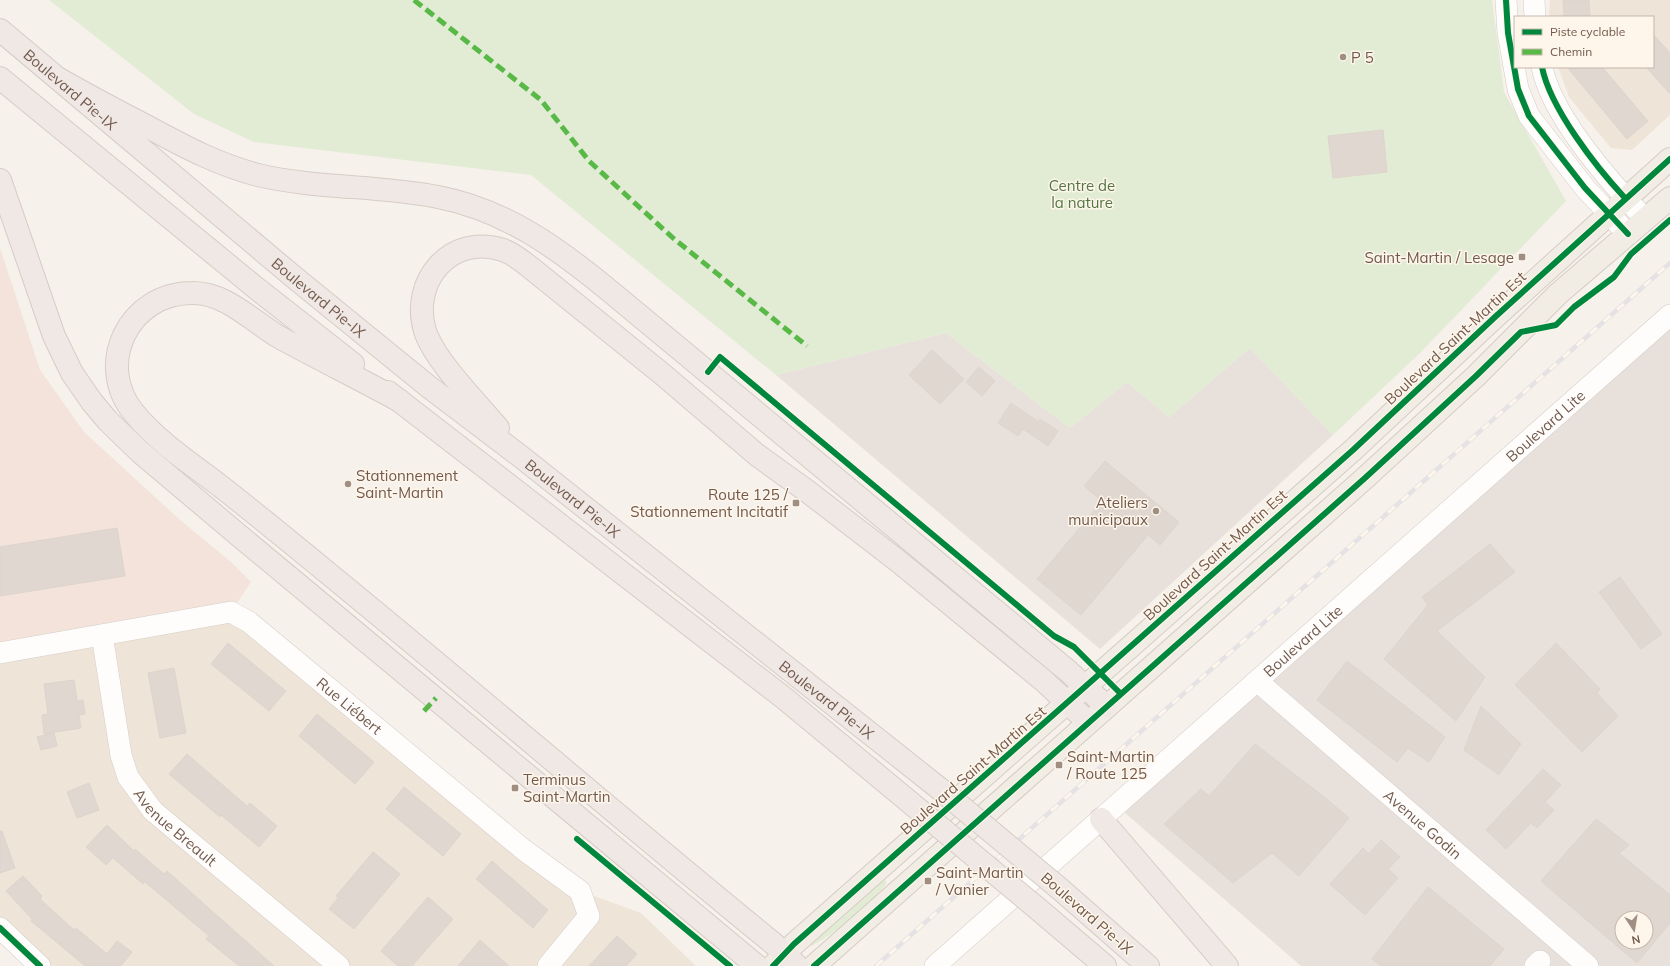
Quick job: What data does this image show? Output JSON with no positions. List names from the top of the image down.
{
  "streets": {
    "highway": ["Boulevard Pie-IX"],
    "main road": ["Boulevard Saint-Martin Est"],
    "street": [
      "Boulevard Lite",
      "Rue Liébert",
      "Avenue Godin",
      "Avenue Breault"
    ]
  },
  "crossings": [
    ["Boulevard Lite", "Avenue Godin"],
    ["Rue Liébert", "Avenue Breault"]
  ],
  "parks": ["Centre de la nature"],
  "places": {
    "other": ["P 5", "Stationnement Saint-Martin", "Ateliers municipaux"],
    "transit": [
      "Saint-Martin / Lesage",
      "Route 125 / Stationnement Incitatif",
      "Saint-Martin / Route 125",
      "Terminus Saint-Martin",
      "Saint-Martin / Vanier"
    ]
  },
  "legend": ["Piste cyclable", "Chemin"],
  "north": "bottom"
}
